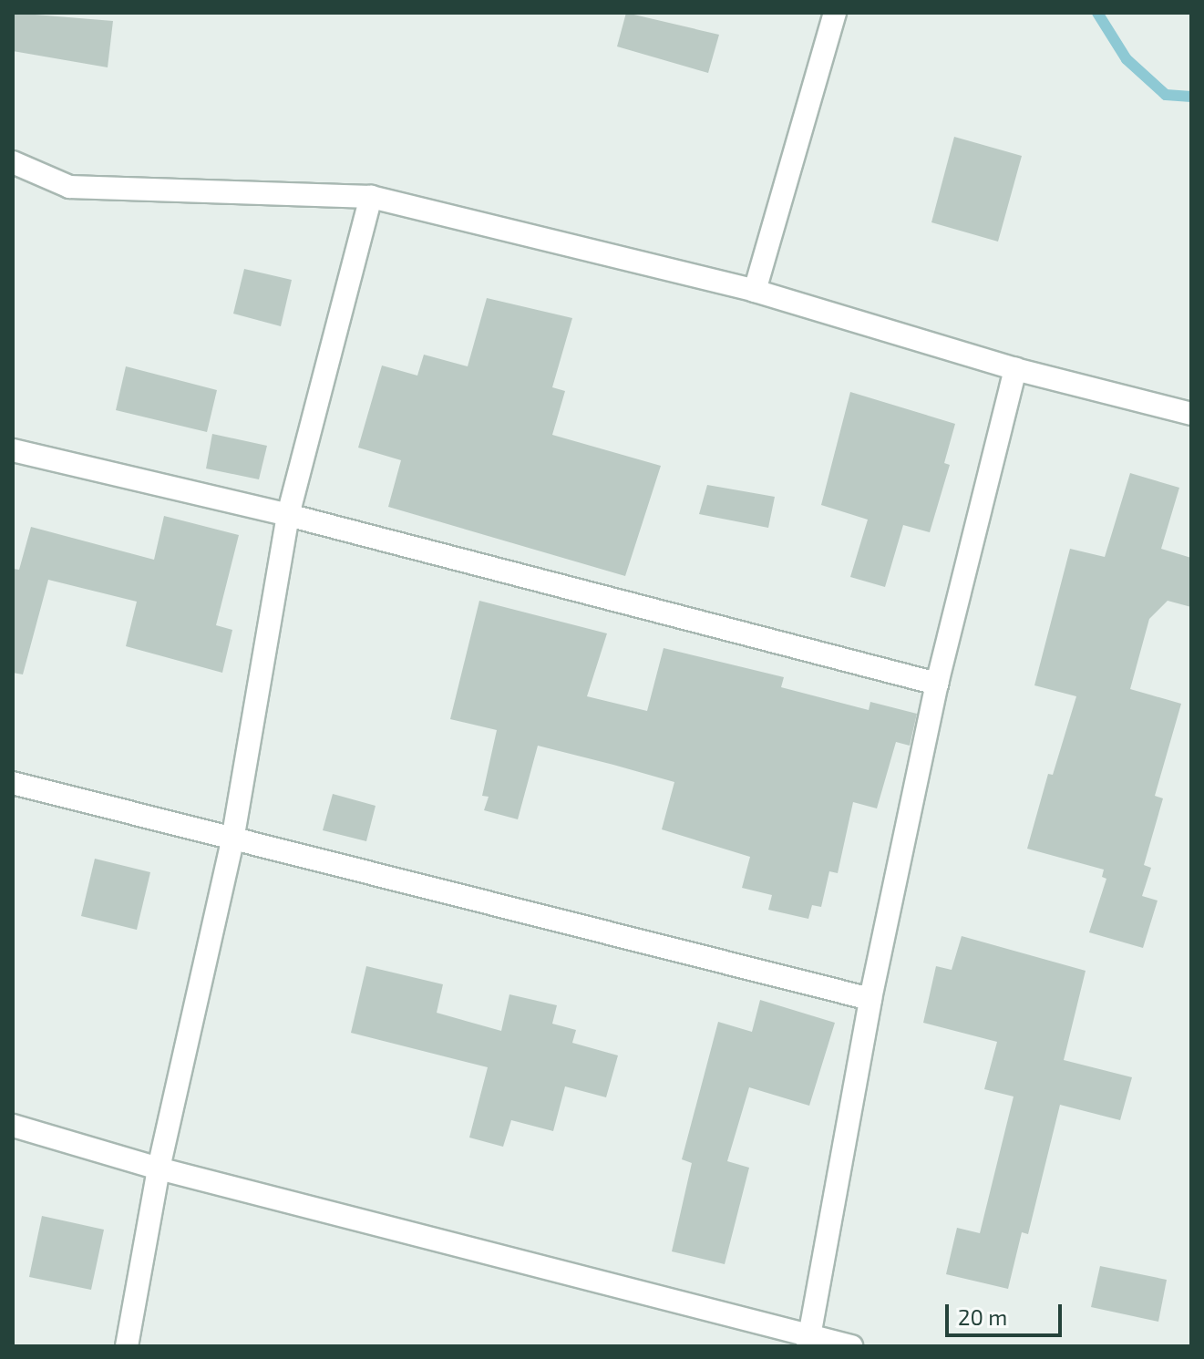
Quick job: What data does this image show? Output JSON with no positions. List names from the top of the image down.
{
  "scale_bar": "20 m"
}
